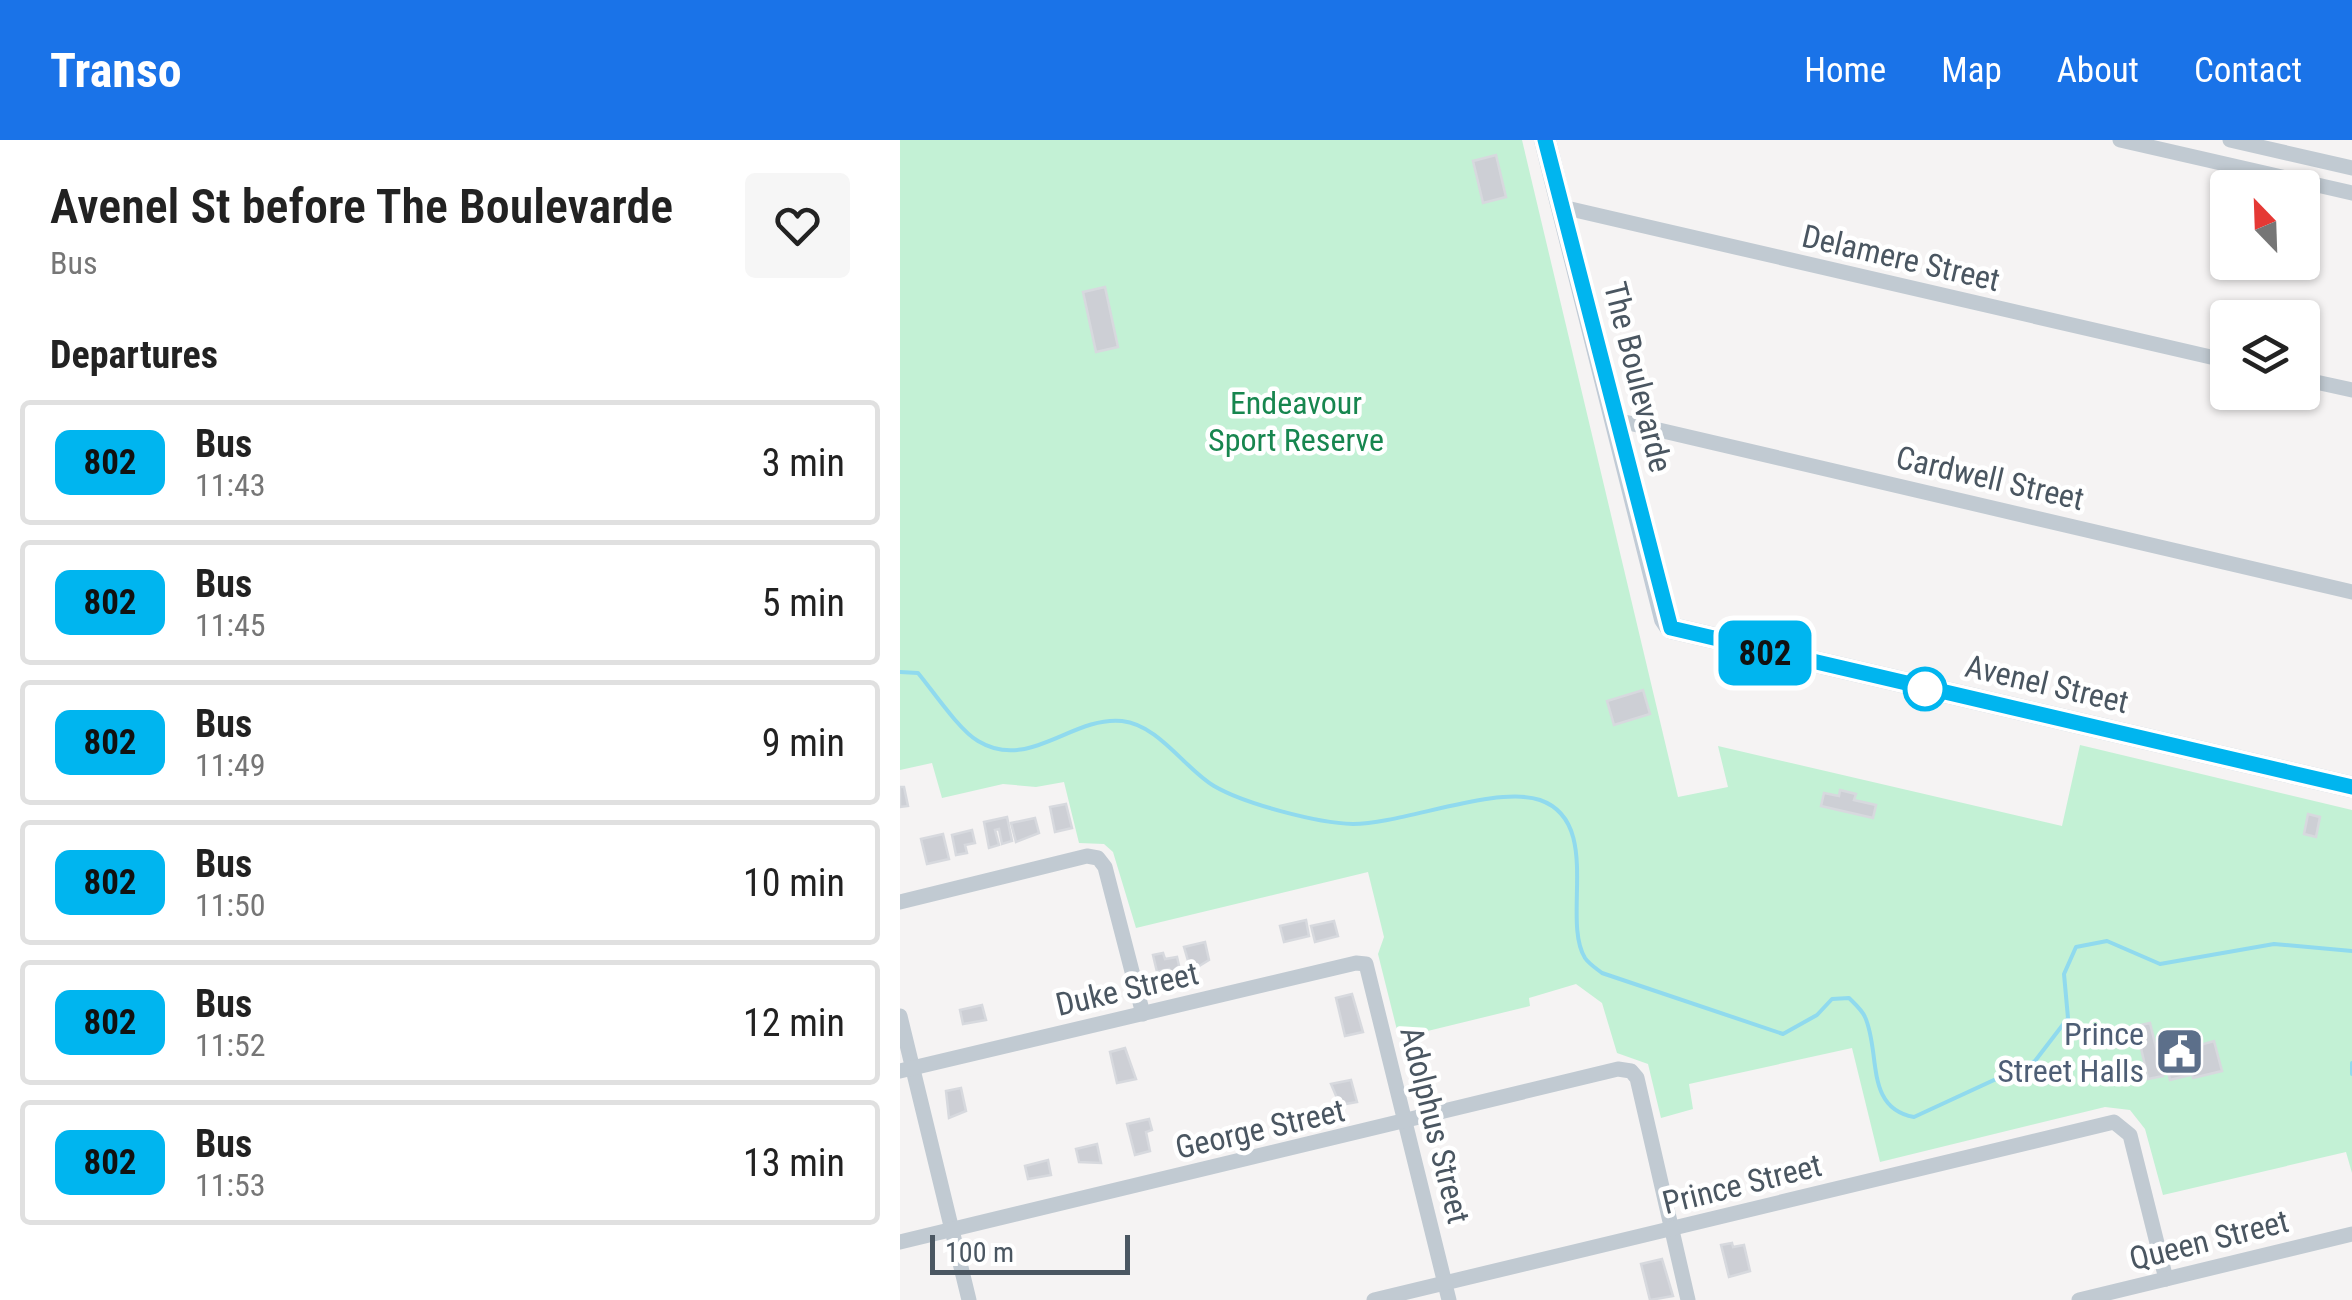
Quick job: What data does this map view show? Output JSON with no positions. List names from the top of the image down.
{
  "streets": {
    "street": [
      "Delamere Street",
      "The Boulevarde",
      "Cardwell Street",
      "Avenel Street",
      "Duke Street",
      "Adolphus Street",
      "George Street",
      "Prince Street",
      "Queen Street"
    ]
  },
  "crossings": [
    ["Delamere Street", "The Boulevarde"],
    ["The Boulevarde", "Cardwell Street"],
    ["The Boulevarde", "Avenel Street"],
    ["Duke Street", "Adolphus Street"],
    ["Adolphus Street", "George Street"],
    ["Adolphus Street", "Prince Street"],
    ["George Street", "Prince Street"],
    ["Prince Street", "Queen Street"]
  ],
  "parks": ["Endeavour Sport Reserve"],
  "places": {
    "public building": ["Prince Street Halls"]
  },
  "lines": ["bus line 802"],
  "scale_bar": "100 m",
  "north": "top left",
  "page": {
    "header": "Transo",
    "nav": [
      "Home",
      "Map",
      "About",
      "Contact"
    ],
    "heading": [
      ["Avenel St before The Boulevarde", "Bus"],
      "Departures"
    ],
    "on_map": "802",
    "list": [
      {
        "mark": "802",
        "name": "Bus",
        "note": "11:43",
        "value": "3 min"
      },
      {
        "mark": "802",
        "name": "Bus",
        "note": "11:45",
        "value": "5 min"
      },
      {
        "mark": "802",
        "name": "Bus",
        "note": "11:49",
        "value": "9 min"
      },
      {
        "mark": "802",
        "name": "Bus",
        "note": "11:50",
        "value": "10 min"
      },
      {
        "mark": "802",
        "name": "Bus",
        "note": "11:52",
        "value": "12 min"
      },
      {
        "mark": "802",
        "name": "Bus",
        "note": "11:53",
        "value": "13 min"
      }
    ],
    "scale": "100 m"
  }
}
